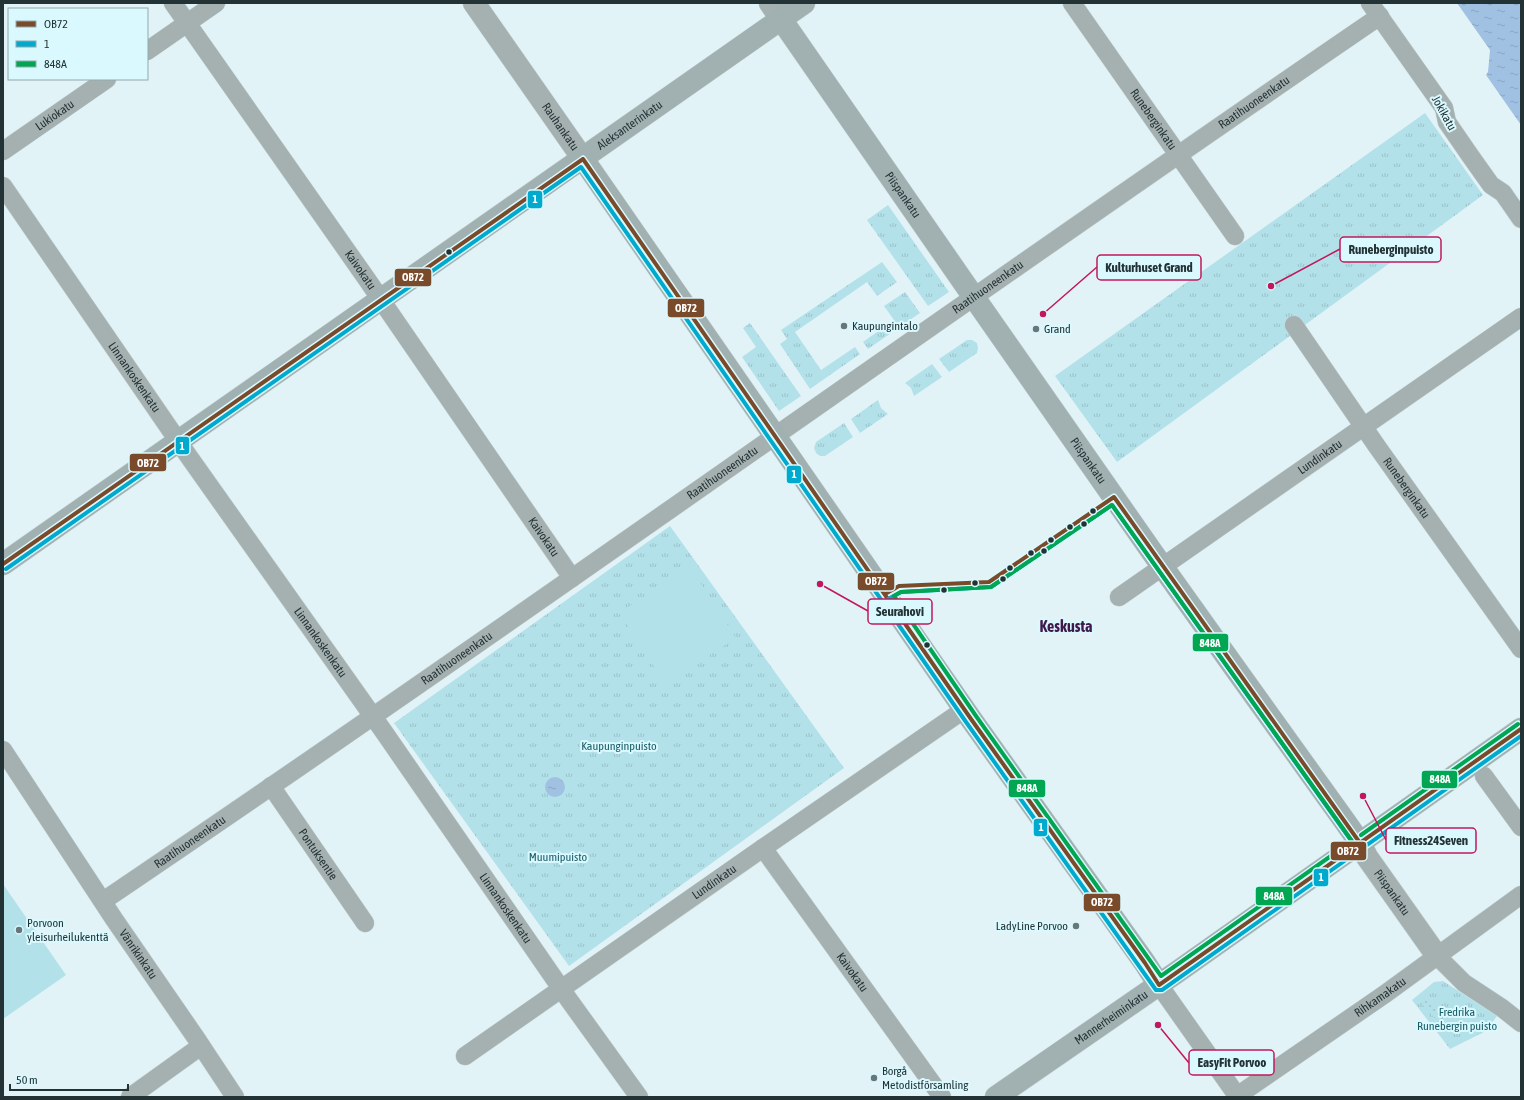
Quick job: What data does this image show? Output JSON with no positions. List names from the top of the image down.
{
  "streets": {
    "main road": [
      "Aleksanterinkatu",
      "Rauhankatu",
      "Piispankatu",
      "Mannerheiminkatu"
    ],
    "street": [
      "Raatihuoneenkatu",
      "Jokikatu",
      "Lukiokatu",
      "Runeberginkatu",
      "Kaivokatu",
      "Linnankoskenkatu",
      "Lundinkatu",
      "Pontuksentie",
      "Vänrikinkatu",
      "Rihkamakatu"
    ]
  },
  "crossings": [
    ["Raatihuoneenkatu", "Jokikatu"],
    ["Raatihuoneenkatu", "Runeberginkatu"],
    ["Raatihuoneenkatu", "Rauhankatu"],
    ["Raatihuoneenkatu", "Piispankatu"],
    ["Raatihuoneenkatu", "Kaivokatu"],
    ["Raatihuoneenkatu", "Linnankoskenkatu"],
    ["Raatihuoneenkatu", "Pontuksentie"],
    ["Raatihuoneenkatu", "Vänrikinkatu"],
    ["Runeberginkatu", "Lundinkatu"],
    ["Aleksanterinkatu", "Rauhankatu"],
    ["Aleksanterinkatu", "Piispankatu"],
    ["Aleksanterinkatu", "Kaivokatu"],
    ["Aleksanterinkatu", "Linnankoskenkatu"],
    ["Rauhankatu", "Lundinkatu"],
    ["Rauhankatu", "Rihkamakatu"],
    ["Rauhankatu", "Mannerheiminkatu"],
    ["Piispankatu", "Lundinkatu"],
    ["Piispankatu", "Rihkamakatu"],
    ["Piispankatu", "Mannerheiminkatu"],
    ["Kaivokatu", "Lundinkatu"],
    ["Linnankoskenkatu", "Lundinkatu"]
  ],
  "districts": ["Keskusta"],
  "parks": ["Kaupunginpuisto", "Muumipuisto", "Fredrika Runebergin puisto"],
  "places": [
    "Runeberginpuisto",
    "Kulturhuset Grand",
    "Kaupungintalo",
    "Grand",
    "Seurahovi",
    "Fitness24Seven",
    "LadyLine Porvoo",
    "Porvoon yleisurheilukenttä",
    "EasyFit Porvoo",
    "Borgå Metodistförsamling"
  ],
  "lines": ["transit line OB72", "transit line 1", "transit line 848A"],
  "legend": ["OB72", "1", "848A"],
  "scale_bar": "50 m"
}
